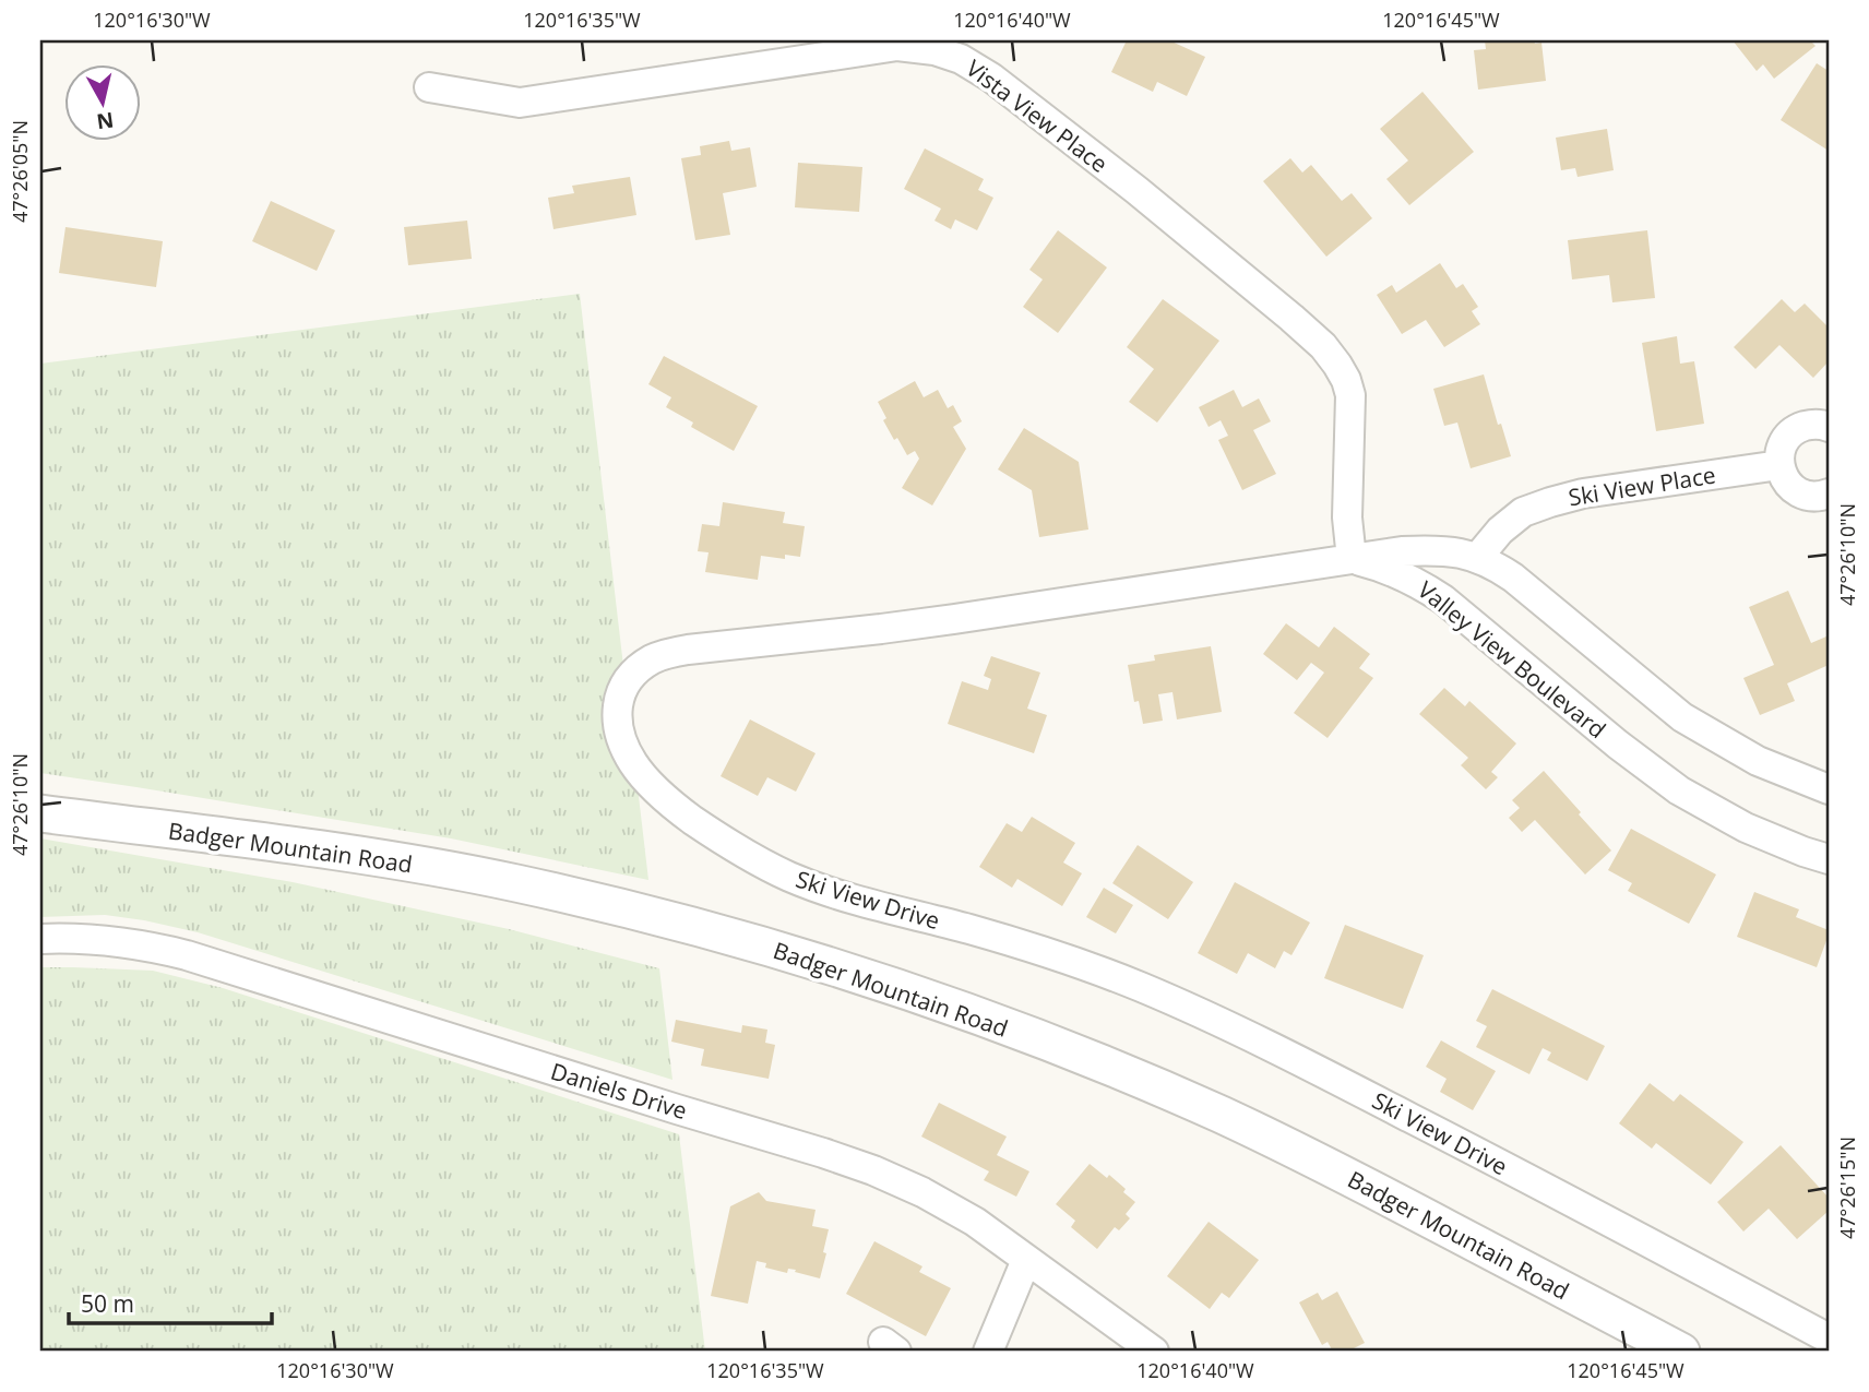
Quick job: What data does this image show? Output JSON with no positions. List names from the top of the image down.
{
  "streets": {
    "main road": ["Badger Mountain Road"],
    "street": [
      "Vista View Place",
      "Ski View Place",
      "Valley View Boulevard",
      "Ski View Drive",
      "Daniels Drive"
    ]
  },
  "crossings": [
    ["Vista View Place", "Valley View Boulevard"],
    ["Vista View Place", "Ski View Drive"],
    ["Ski View Place", "Valley View Boulevard"],
    ["Valley View Boulevard", "Ski View Drive"]
  ],
  "scale_bar": "50 m",
  "north": "bottom",
  "coordinates": [
    "120°16'30\"W",
    "120°16'35\"W",
    "120°16'40\"W",
    "120°16'45\"W",
    "47°26'05\"N",
    "47°26'10\"N",
    "47°26'15\"N"
  ]
}
